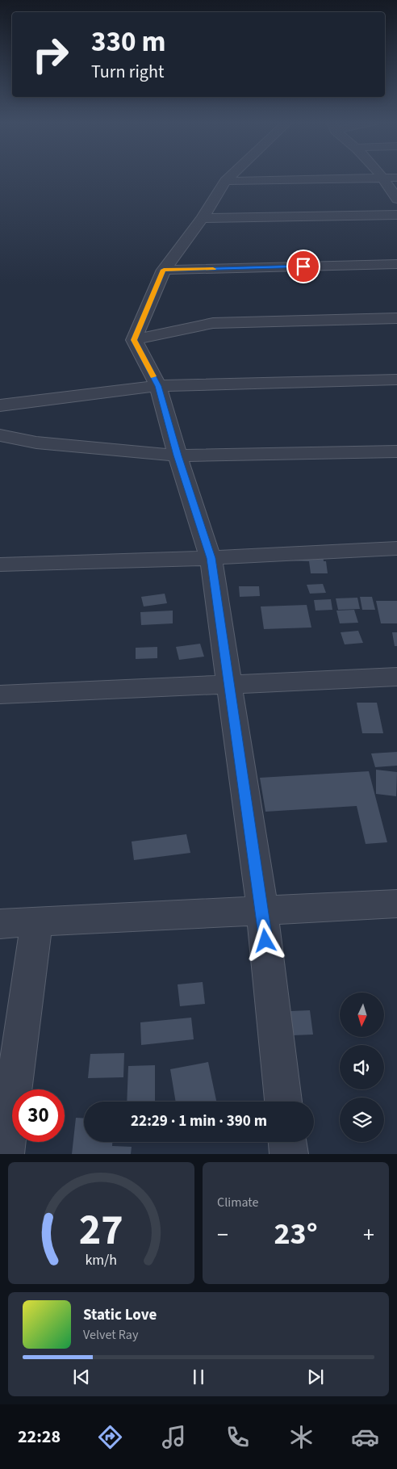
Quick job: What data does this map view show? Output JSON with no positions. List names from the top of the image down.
{
  "north": "bottom",
  "page": {
    "turn": ["330 m", "Turn right"],
    "limit": "30",
    "trip": "22:29 · 1 min · 390 m",
    "tile": "Climate",
    "heat": ["−", "23°", "+"],
    "song": ["Static Love", "Velvet Ray"],
    "tabs": "22:28",
    "gauge": ["27", "km/h"]
  }
}
